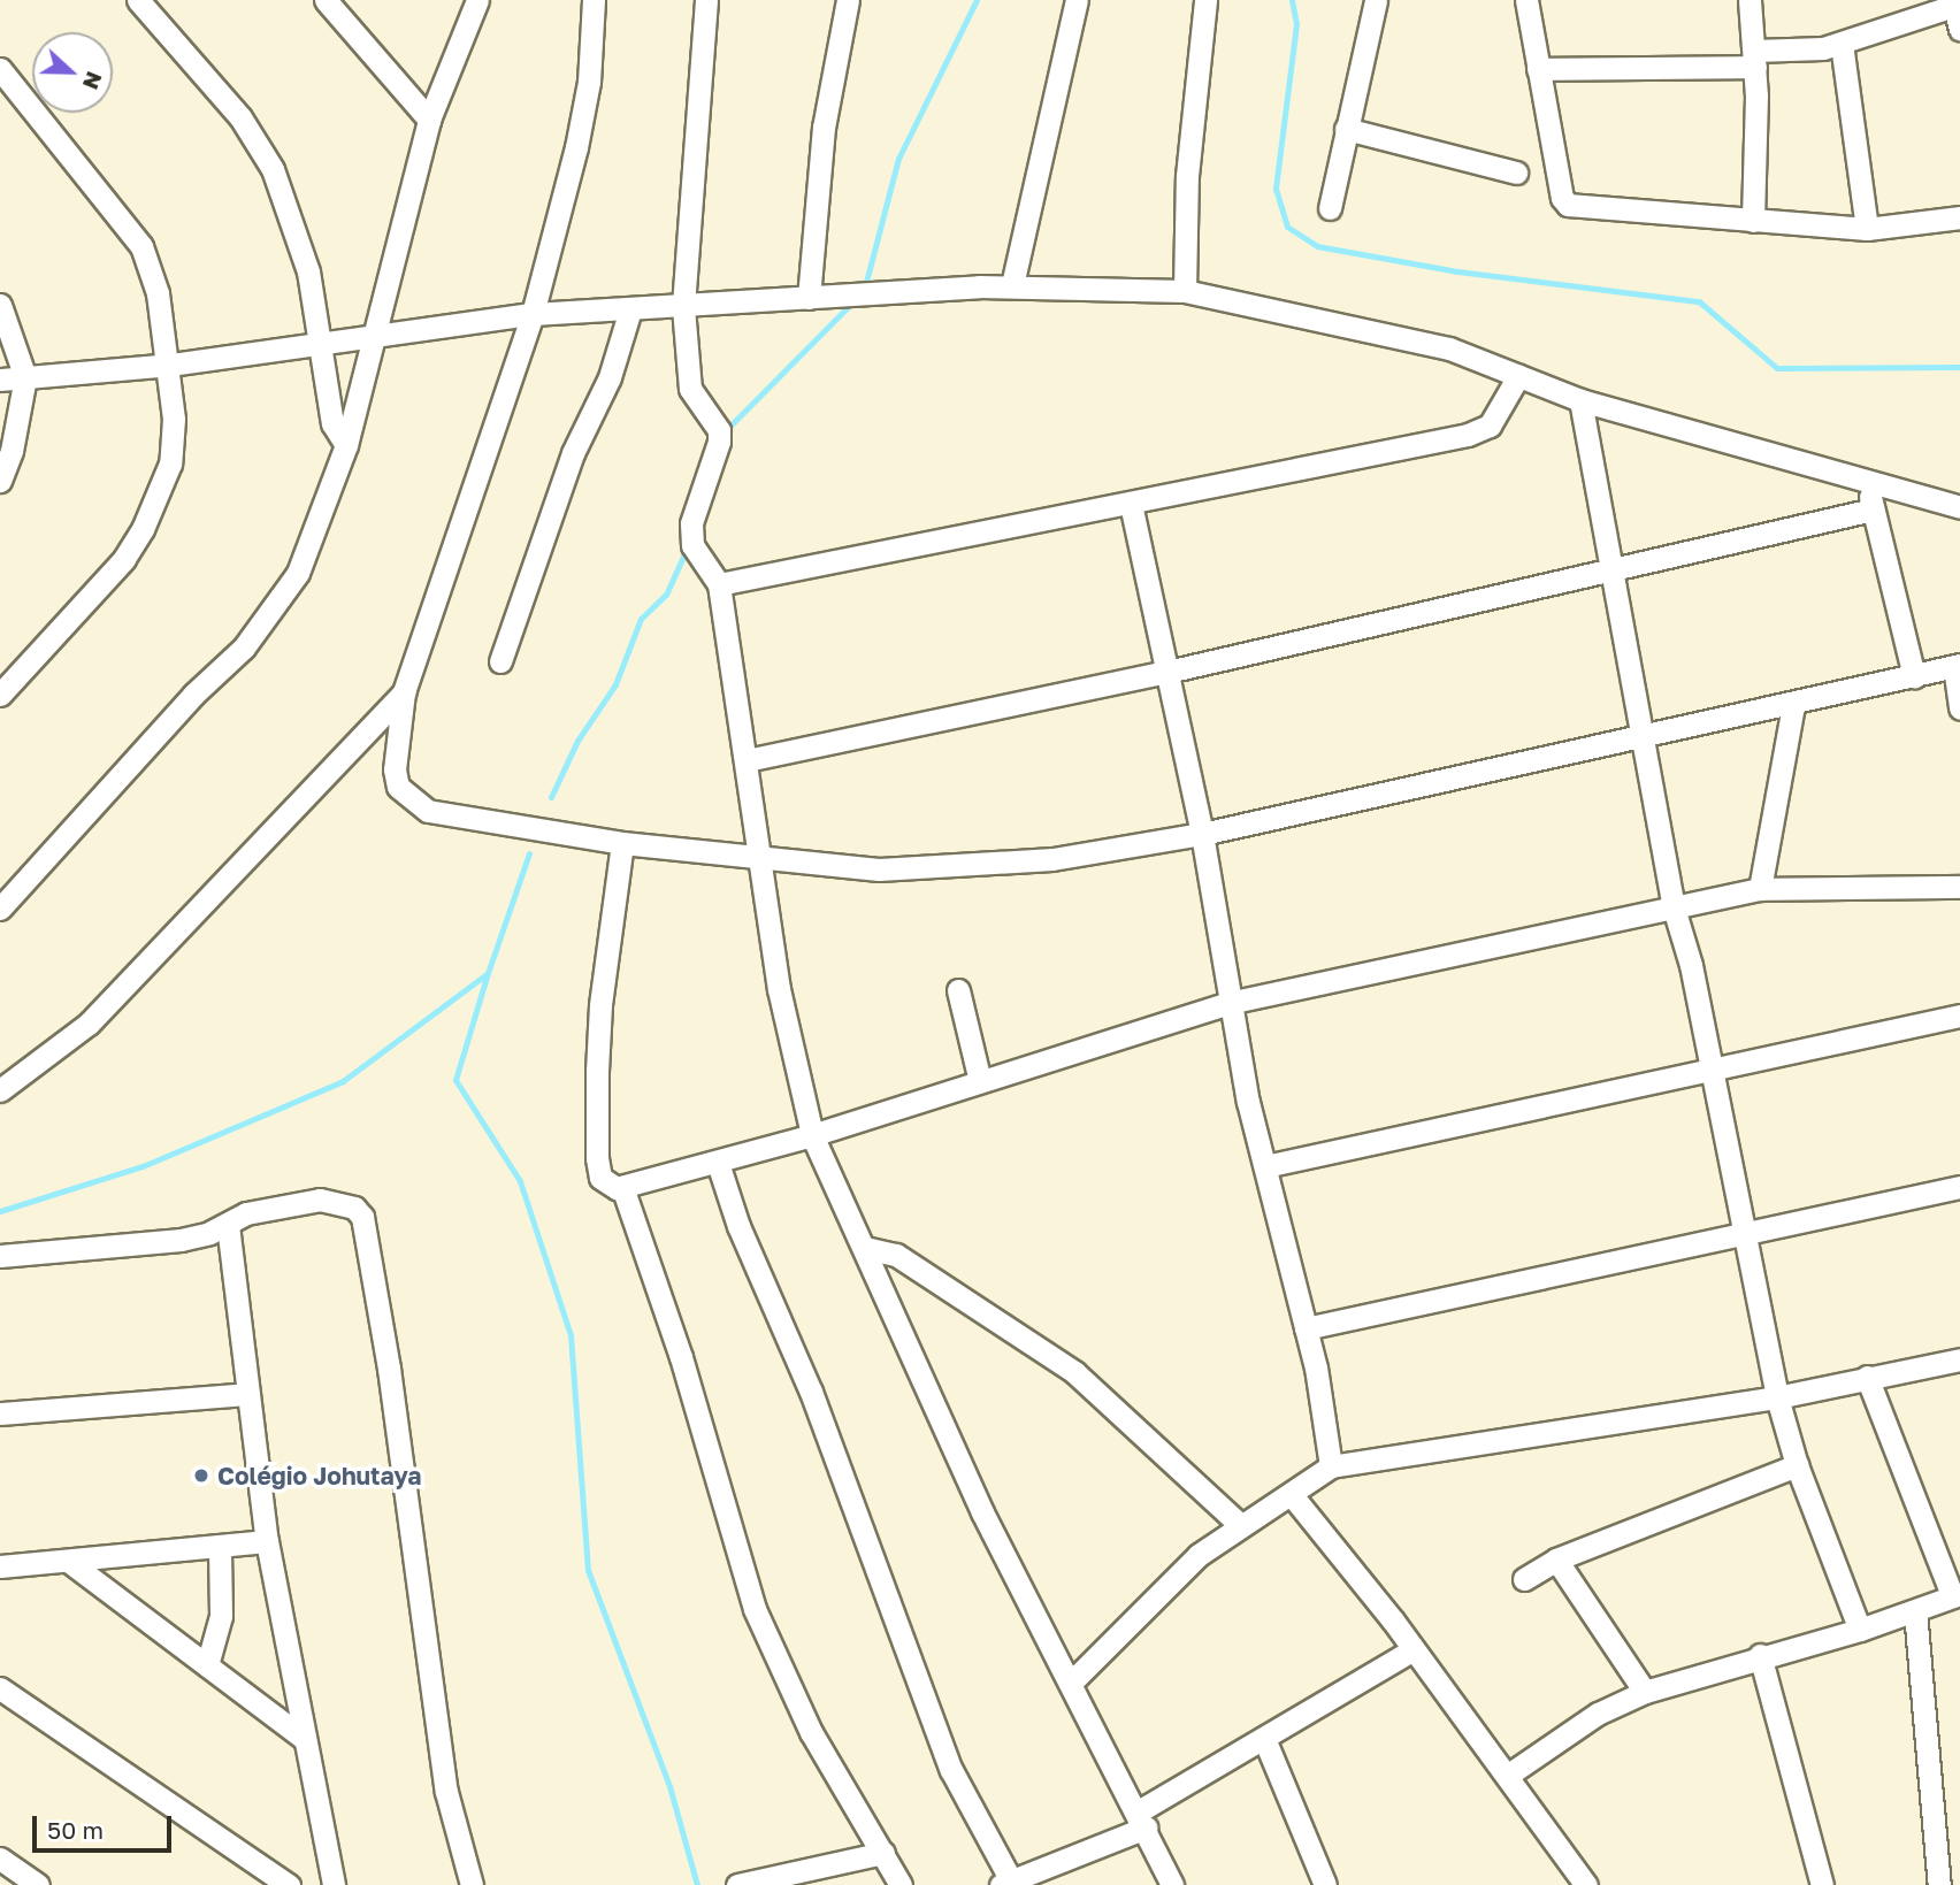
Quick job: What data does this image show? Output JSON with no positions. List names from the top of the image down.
{
  "places": ["Colégio Johutaya"],
  "scale_bar": "50 m",
  "north": "right"
}
